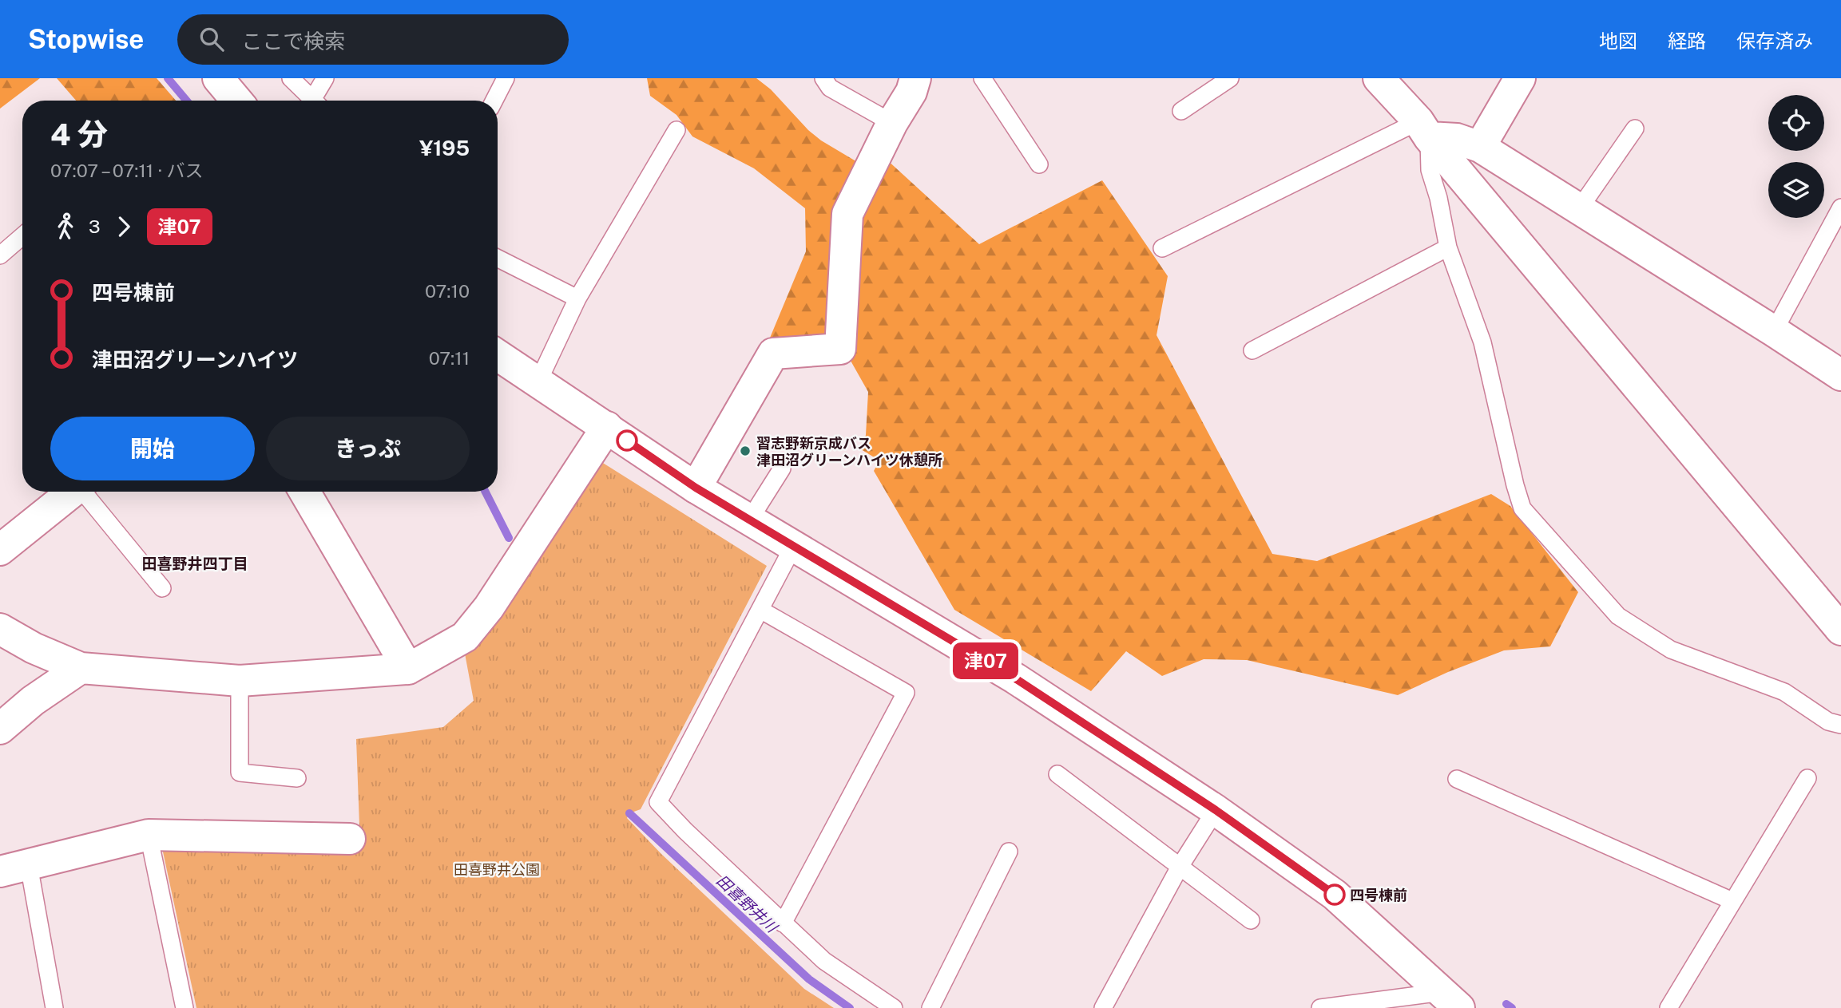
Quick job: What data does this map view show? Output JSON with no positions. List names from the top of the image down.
{
  "districts": ["田喜野井四丁目"],
  "water": ["田喜野井川"],
  "parks": ["田喜野井公園"],
  "places": ["習志野新京成バス 津田沼グリーンハイツ休憩所", "四号棟前"],
  "lines": ["bus line 津07"],
  "page": {
    "header": "Stopwise",
    "search": "ここで検索",
    "nav": ["地図", "経路", "保存済み"],
    "on_map": "津07",
    "heading": ["4 分", "07:07 – 07:11 · バス", "¥195"],
    "legs": ["3", "津07"],
    "list": [
      {
        "name": "四号棟前",
        "value": "07:10"
      },
      {
        "name": "津田沼グリーンハイツ",
        "value": "07:11"
      }
    ],
    "buttons": ["開始", "きっぷ"]
  }
}
